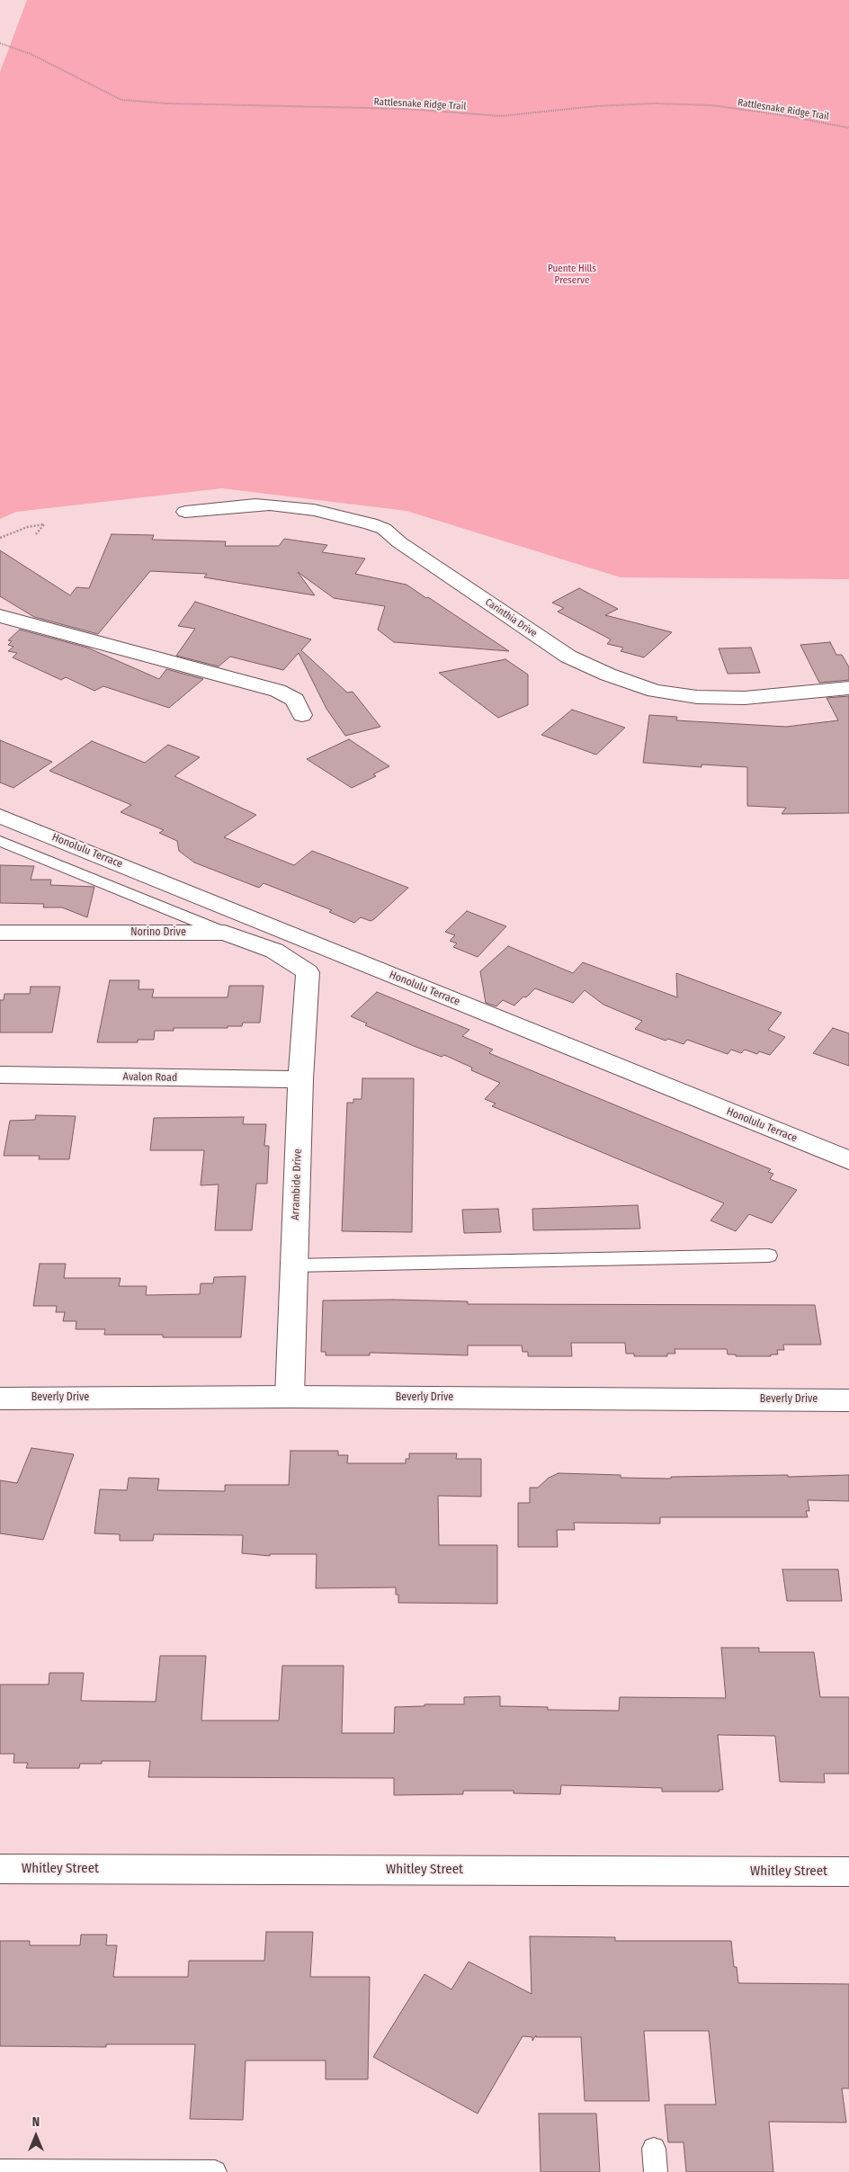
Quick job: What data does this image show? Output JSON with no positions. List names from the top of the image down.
{
  "streets": {
    "street": [
      "Carinthia Drive",
      "Honolulu Terrace",
      "Norino Drive",
      "Avalon Road",
      "Arrambide Drive",
      "Beverly Drive",
      "Whitley Street"
    ],
    "path": ["Rattlesnake Ridge Trail"]
  },
  "crossings": [
    ["Norino Drive", "Arrambide Drive"],
    ["Avalon Road", "Arrambide Drive"],
    ["Arrambide Drive", "Beverly Drive"]
  ],
  "parks": ["Puente Hills Preserve"],
  "north": "top"
}
